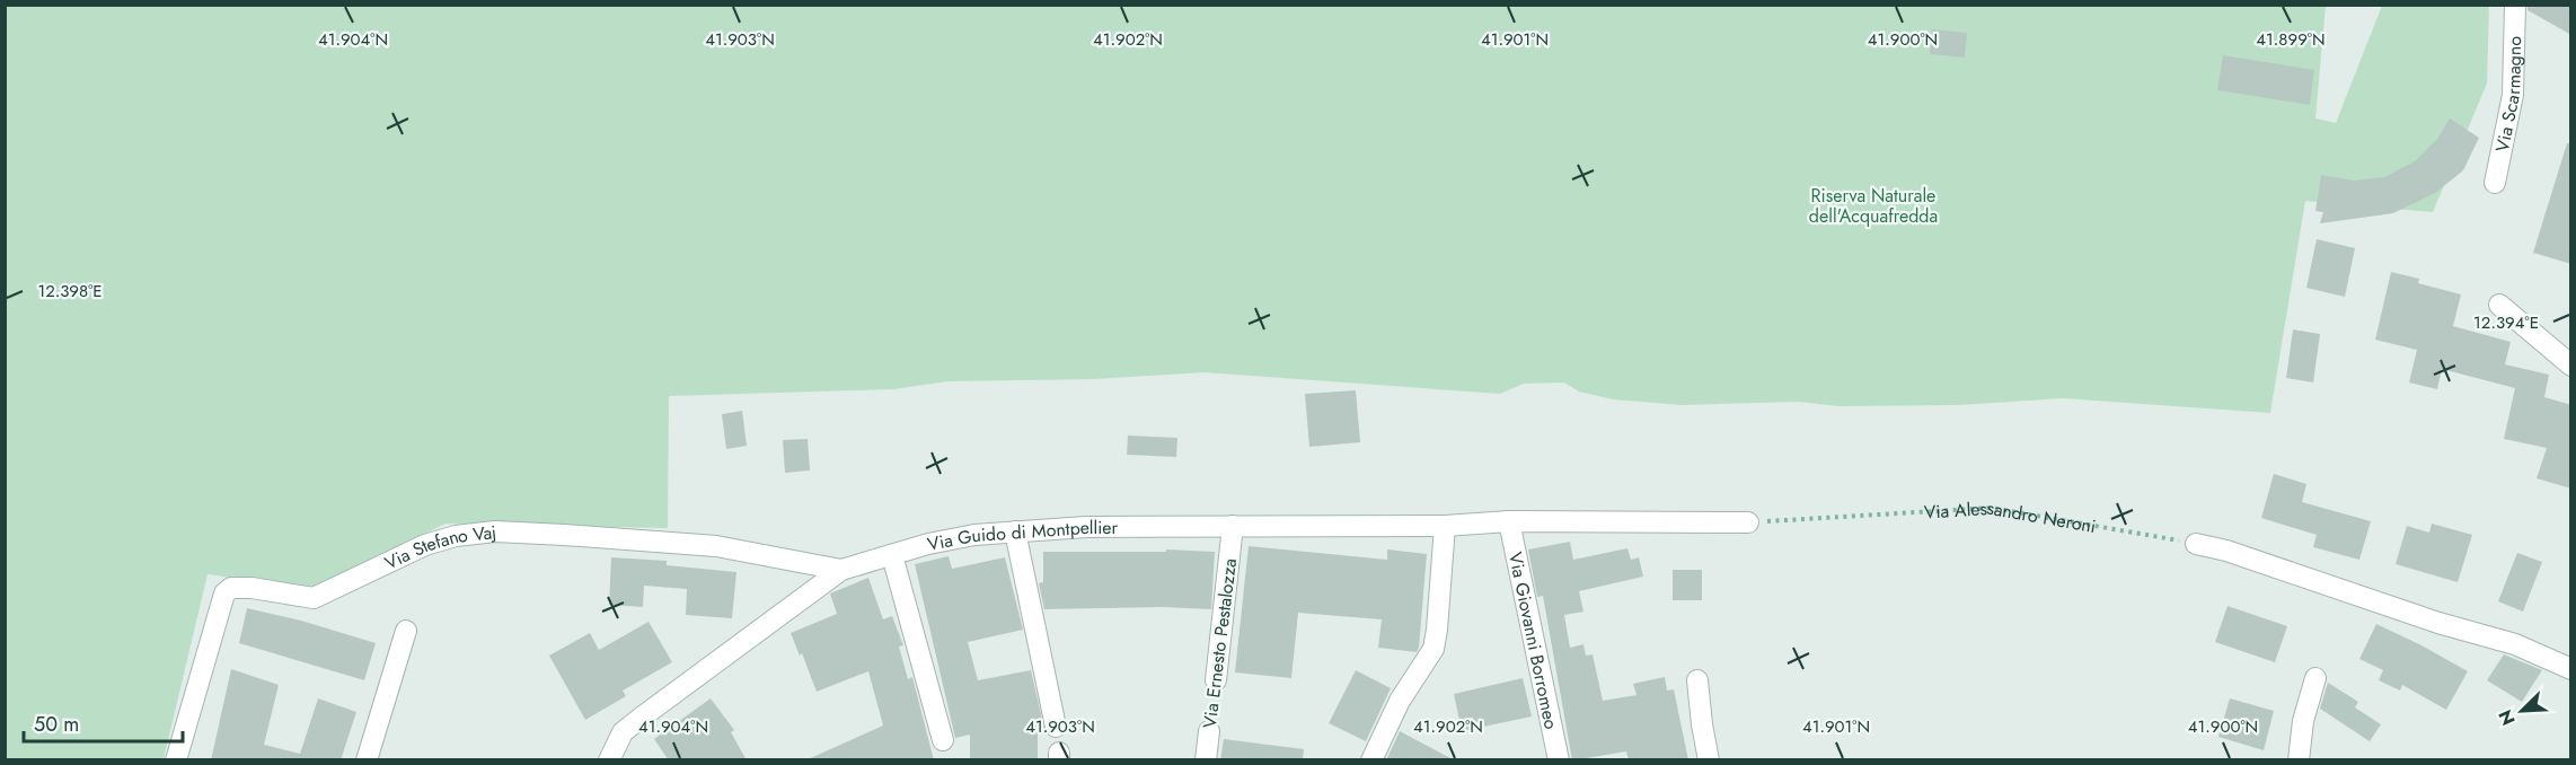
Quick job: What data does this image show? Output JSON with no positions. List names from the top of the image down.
{
  "streets": {
    "street": [
      "Via Scarmagno",
      "Via Guido di Montpellier",
      "Via Stefano Vaj",
      "Via Giovanni Borromeo",
      "Via Ernesto Pestalozza"
    ],
    "path": ["Via Alessandro Neroni"]
  },
  "crossings": [
    ["Via Guido di Montpellier", "Via Stefano Vaj"],
    ["Via Guido di Montpellier", "Via Giovanni Borromeo"],
    ["Via Guido di Montpellier", "Via Ernesto Pestalozza"]
  ],
  "parks": ["Riserva Naturale dell'Acquafredda"],
  "scale_bar": "50 m",
  "north": "bottom left",
  "coordinates": [
    "41.900°N",
    "41.904°N",
    "41.903°N",
    "41.902°N",
    "41.901°N",
    "41.899°N",
    "12.398°E",
    "12.394°E"
  ]
}
